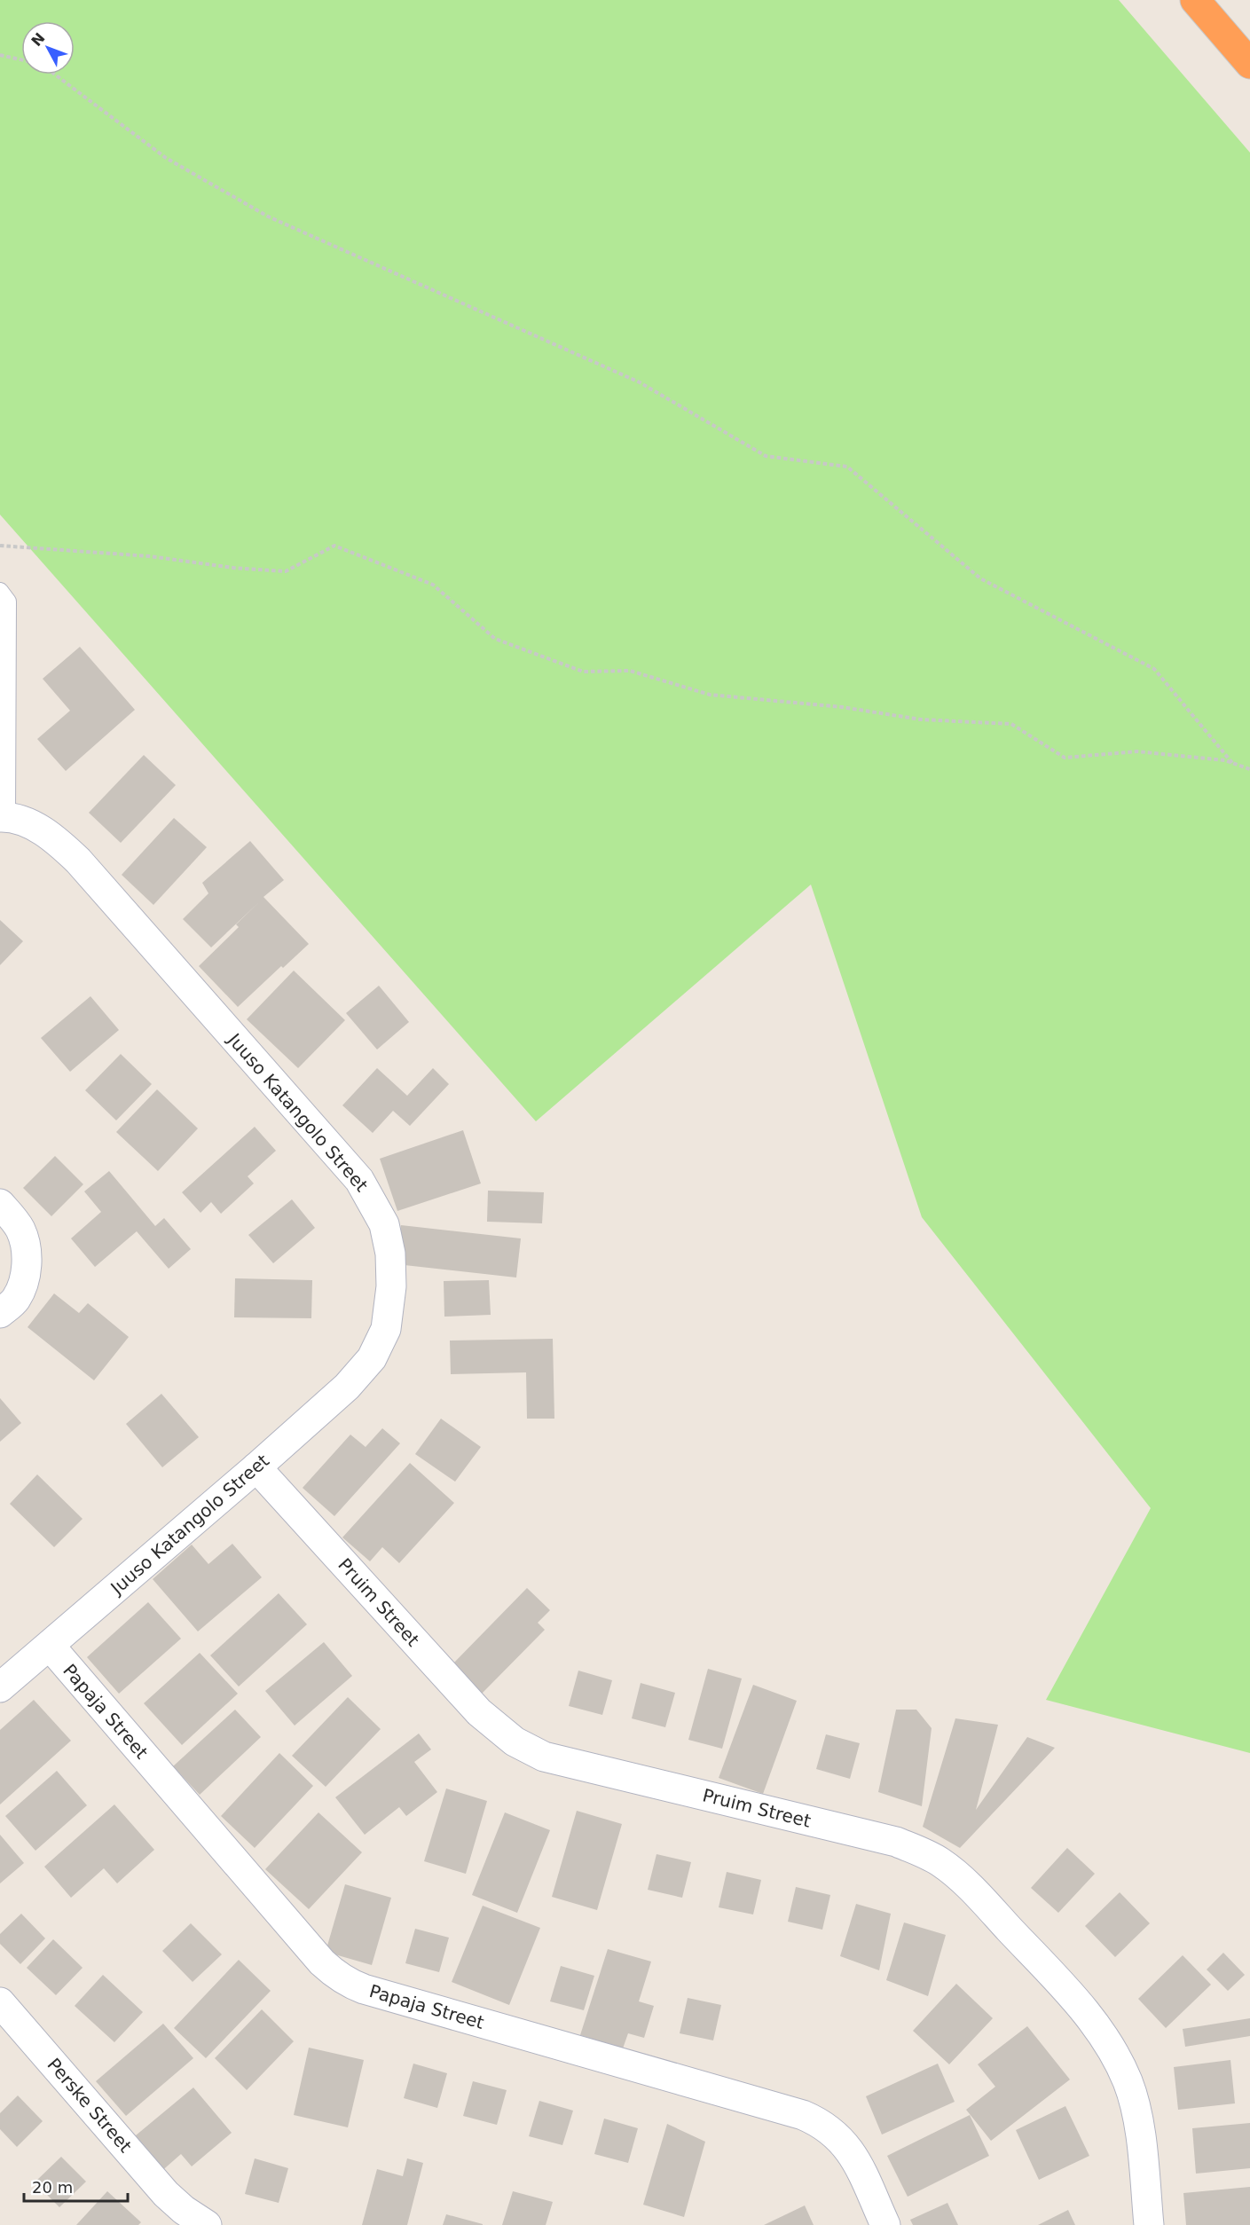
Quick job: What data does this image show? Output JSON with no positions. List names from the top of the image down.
{
  "streets": {
    "street": [
      "Juuso Katangolo Street",
      "Pruim Street",
      "Papaja Street",
      "Perske Street"
    ]
  },
  "crossings": [
    ["Juuso Katangolo Street", "Pruim Street"],
    ["Juuso Katangolo Street", "Papaja Street"]
  ],
  "scale_bar": "20 m",
  "north": "top left"
}
